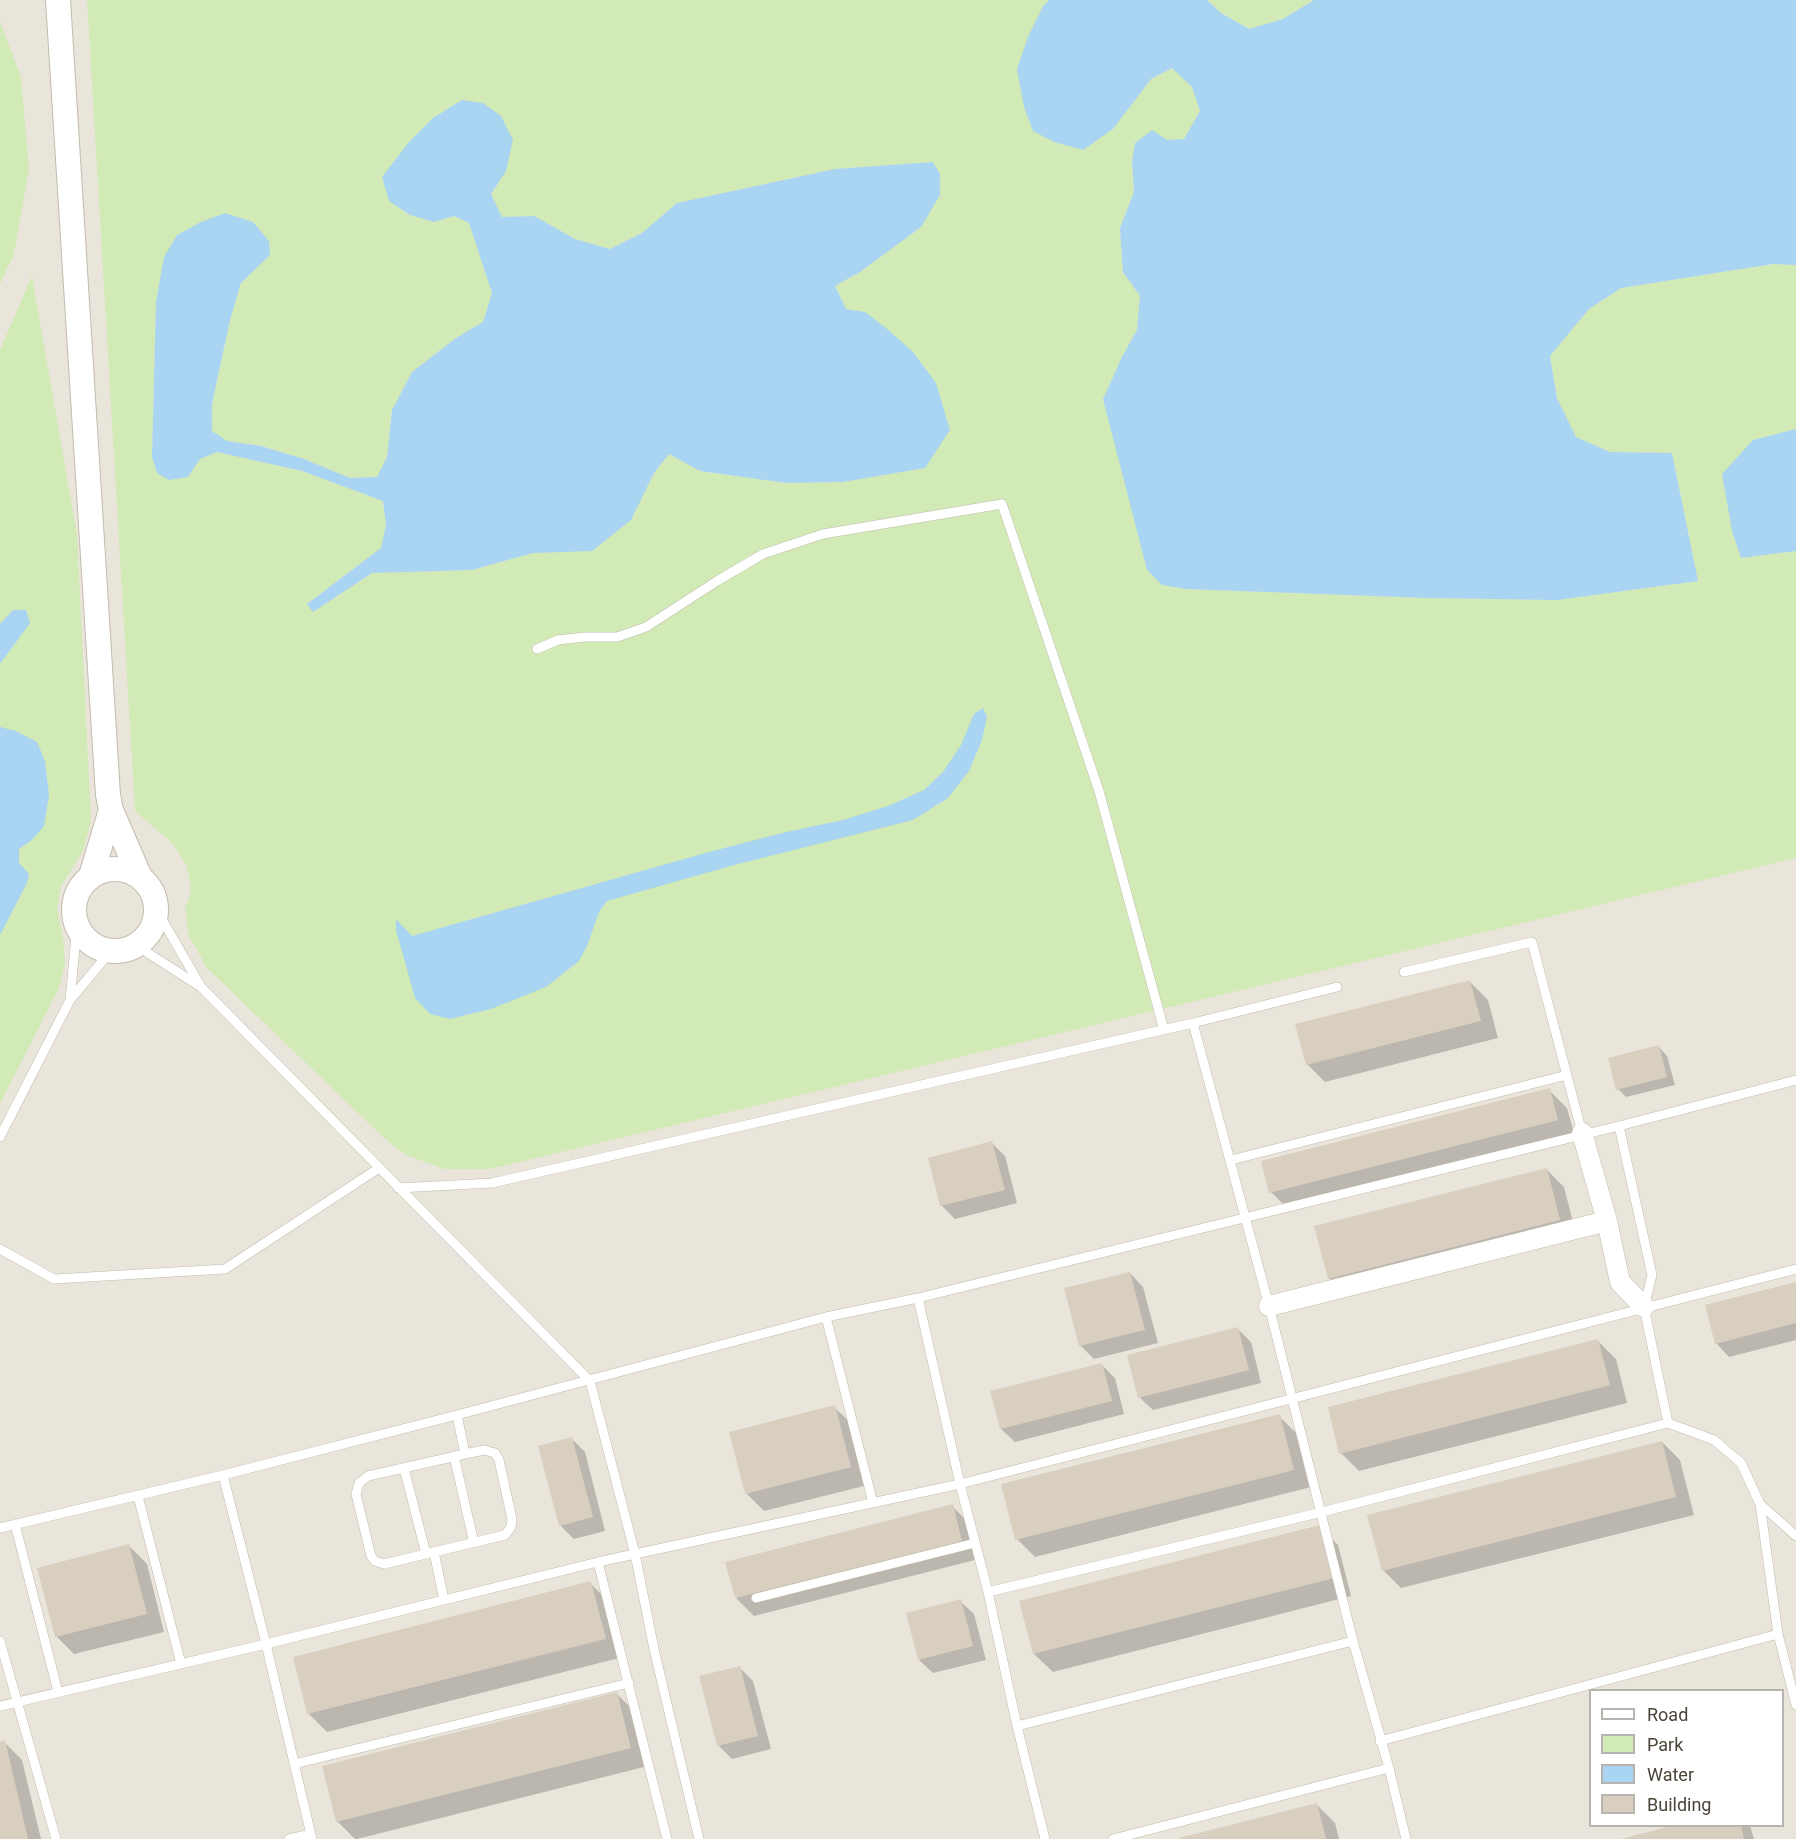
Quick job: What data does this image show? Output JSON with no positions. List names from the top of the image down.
{
  "legend": [
    "Road",
    "Park",
    "Water",
    "Building"
  ]
}
